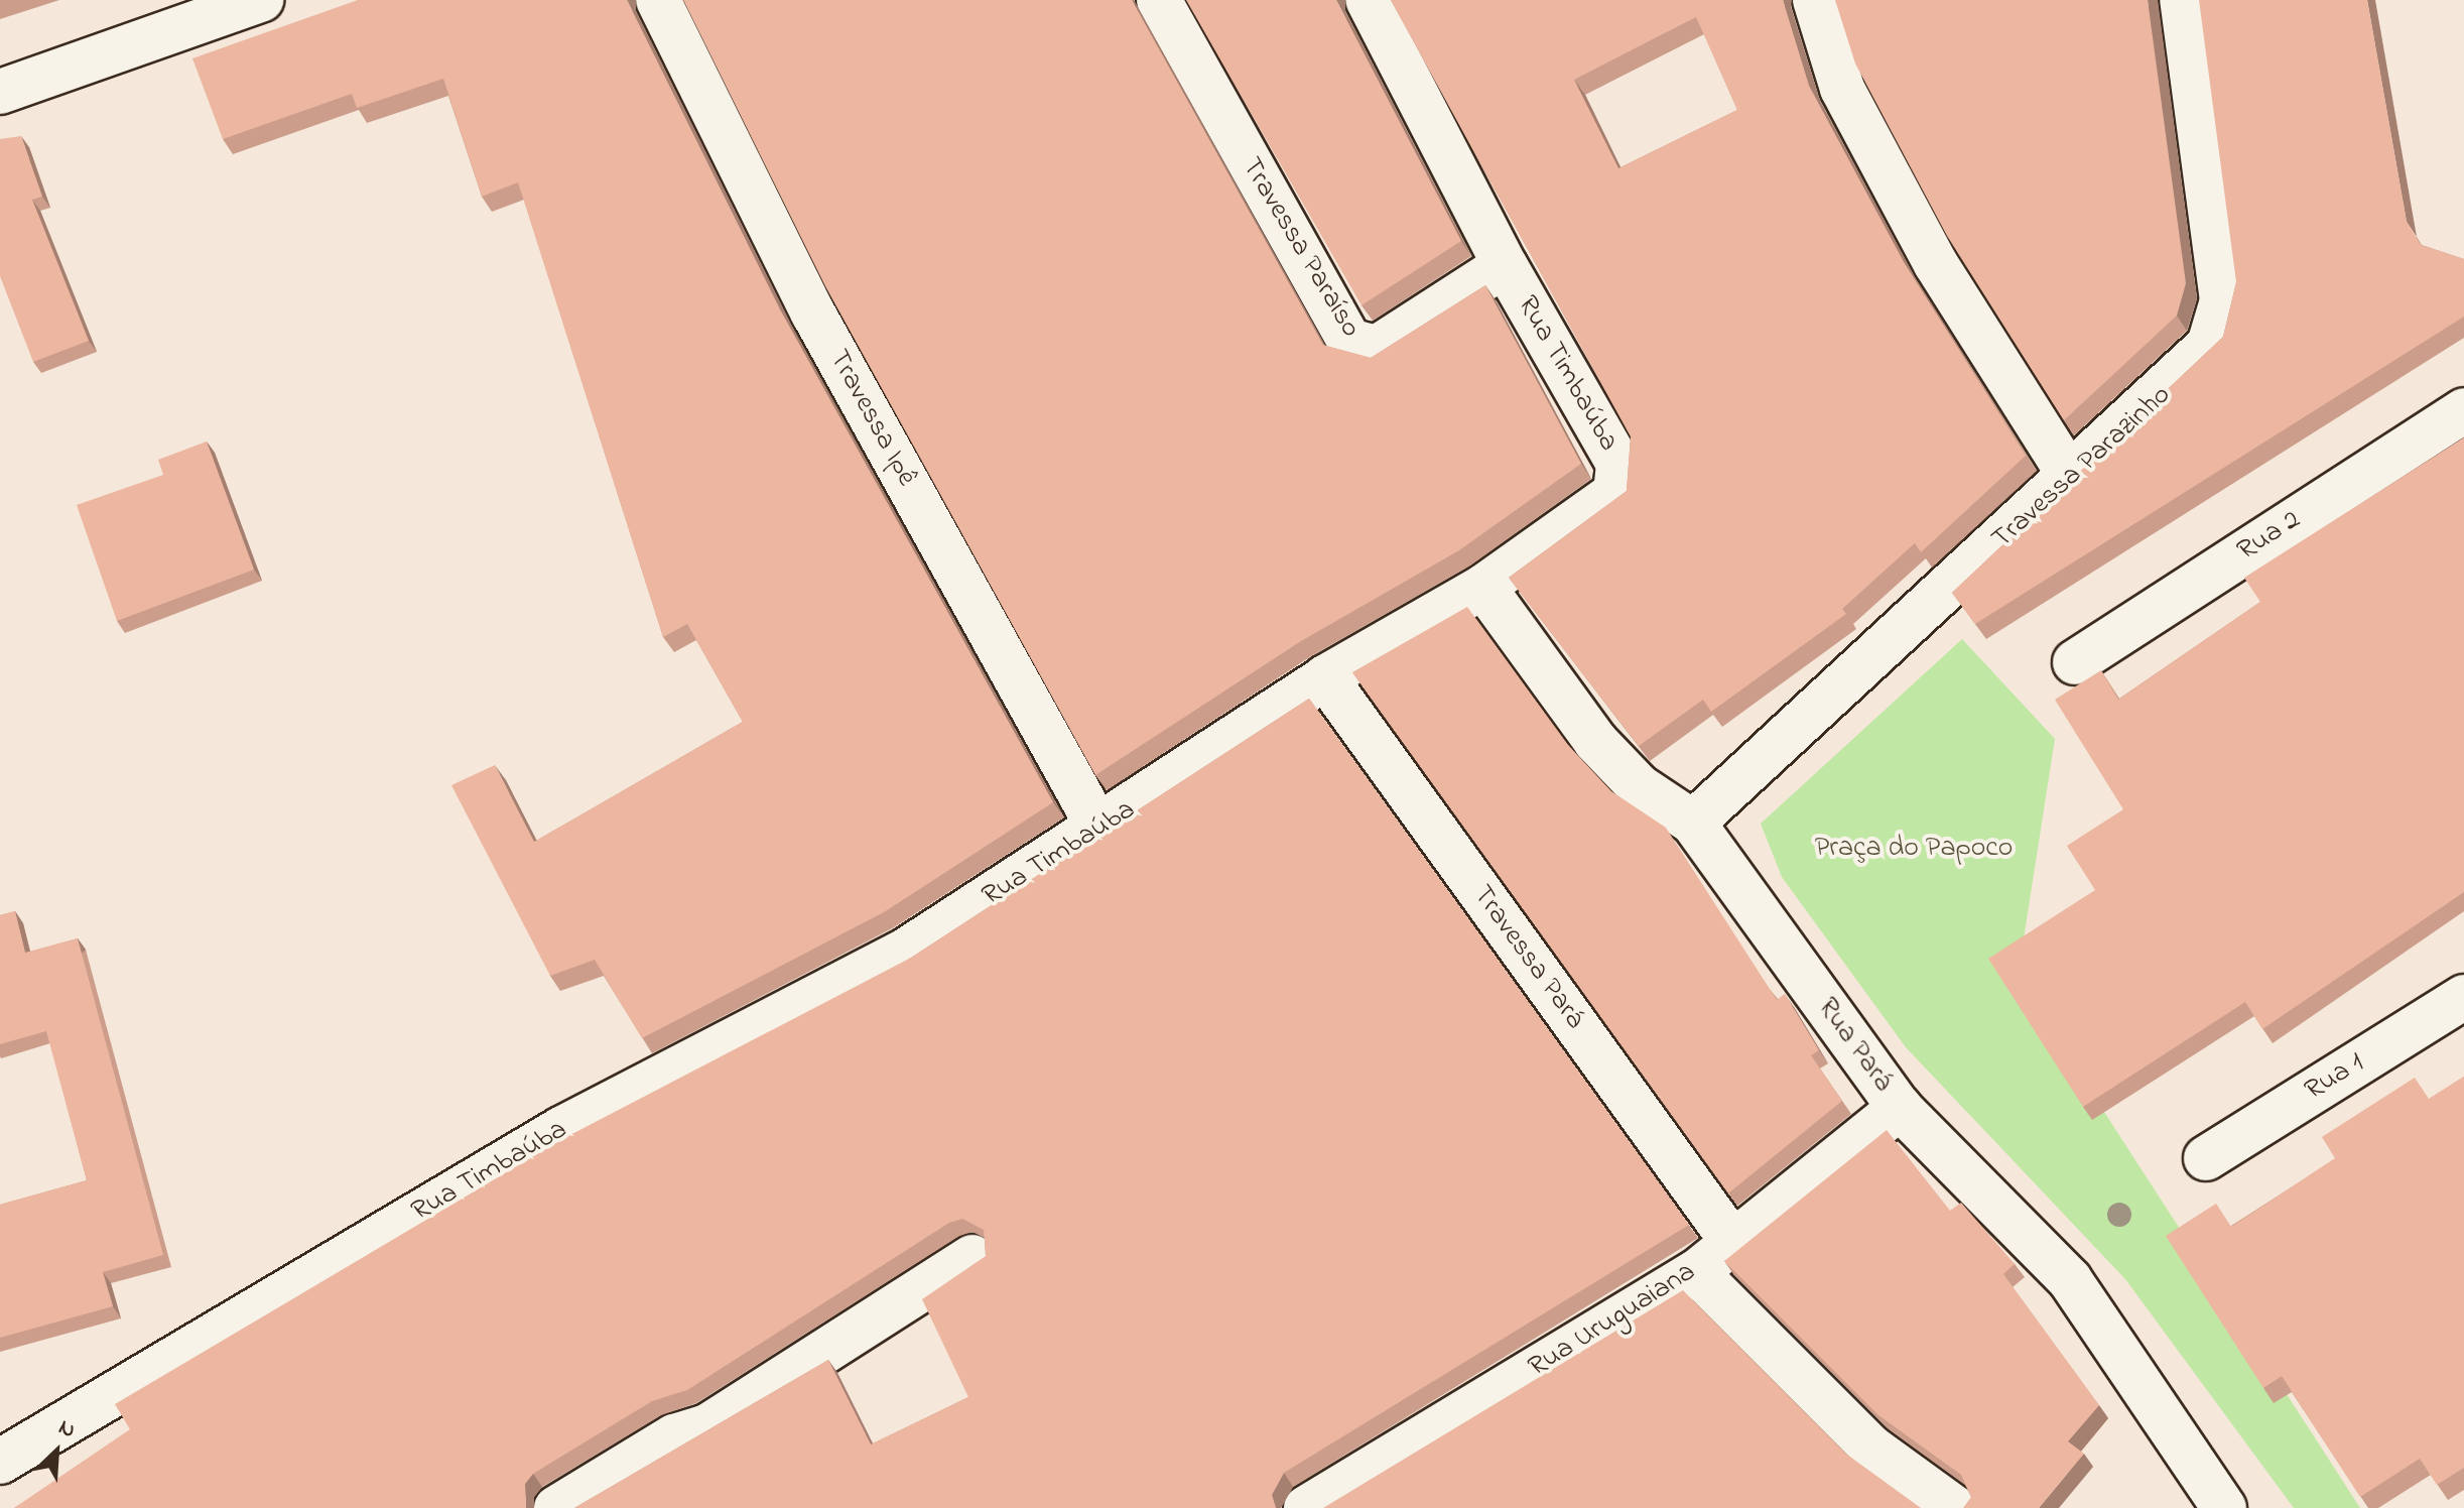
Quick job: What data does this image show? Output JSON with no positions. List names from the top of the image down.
{
  "streets": {
    "street": [
      "Travessa Paraíso",
      "Rua Timbaúba",
      "Travessa Ipê",
      "Travessa Parazinho",
      "Rua 2",
      "Travessa Pará",
      "Rua Pará",
      "Rua 1",
      "Rua Uruguaiana"
    ]
  },
  "crossings": [
    ["Travessa Paraíso", "Rua Timbaúba"],
    ["Rua Timbaúba", "Travessa Ipê"],
    ["Rua Timbaúba", "Travessa Pará"],
    ["Rua Timbaúba", "Rua Pará"],
    ["Travessa Parazinho", "Rua Pará"],
    ["Travessa Pará", "Rua Uruguaiana"],
    ["Rua Pará", "Rua Uruguaiana"]
  ],
  "parks": ["Praça do Papoco"],
  "north": "top right"
}
